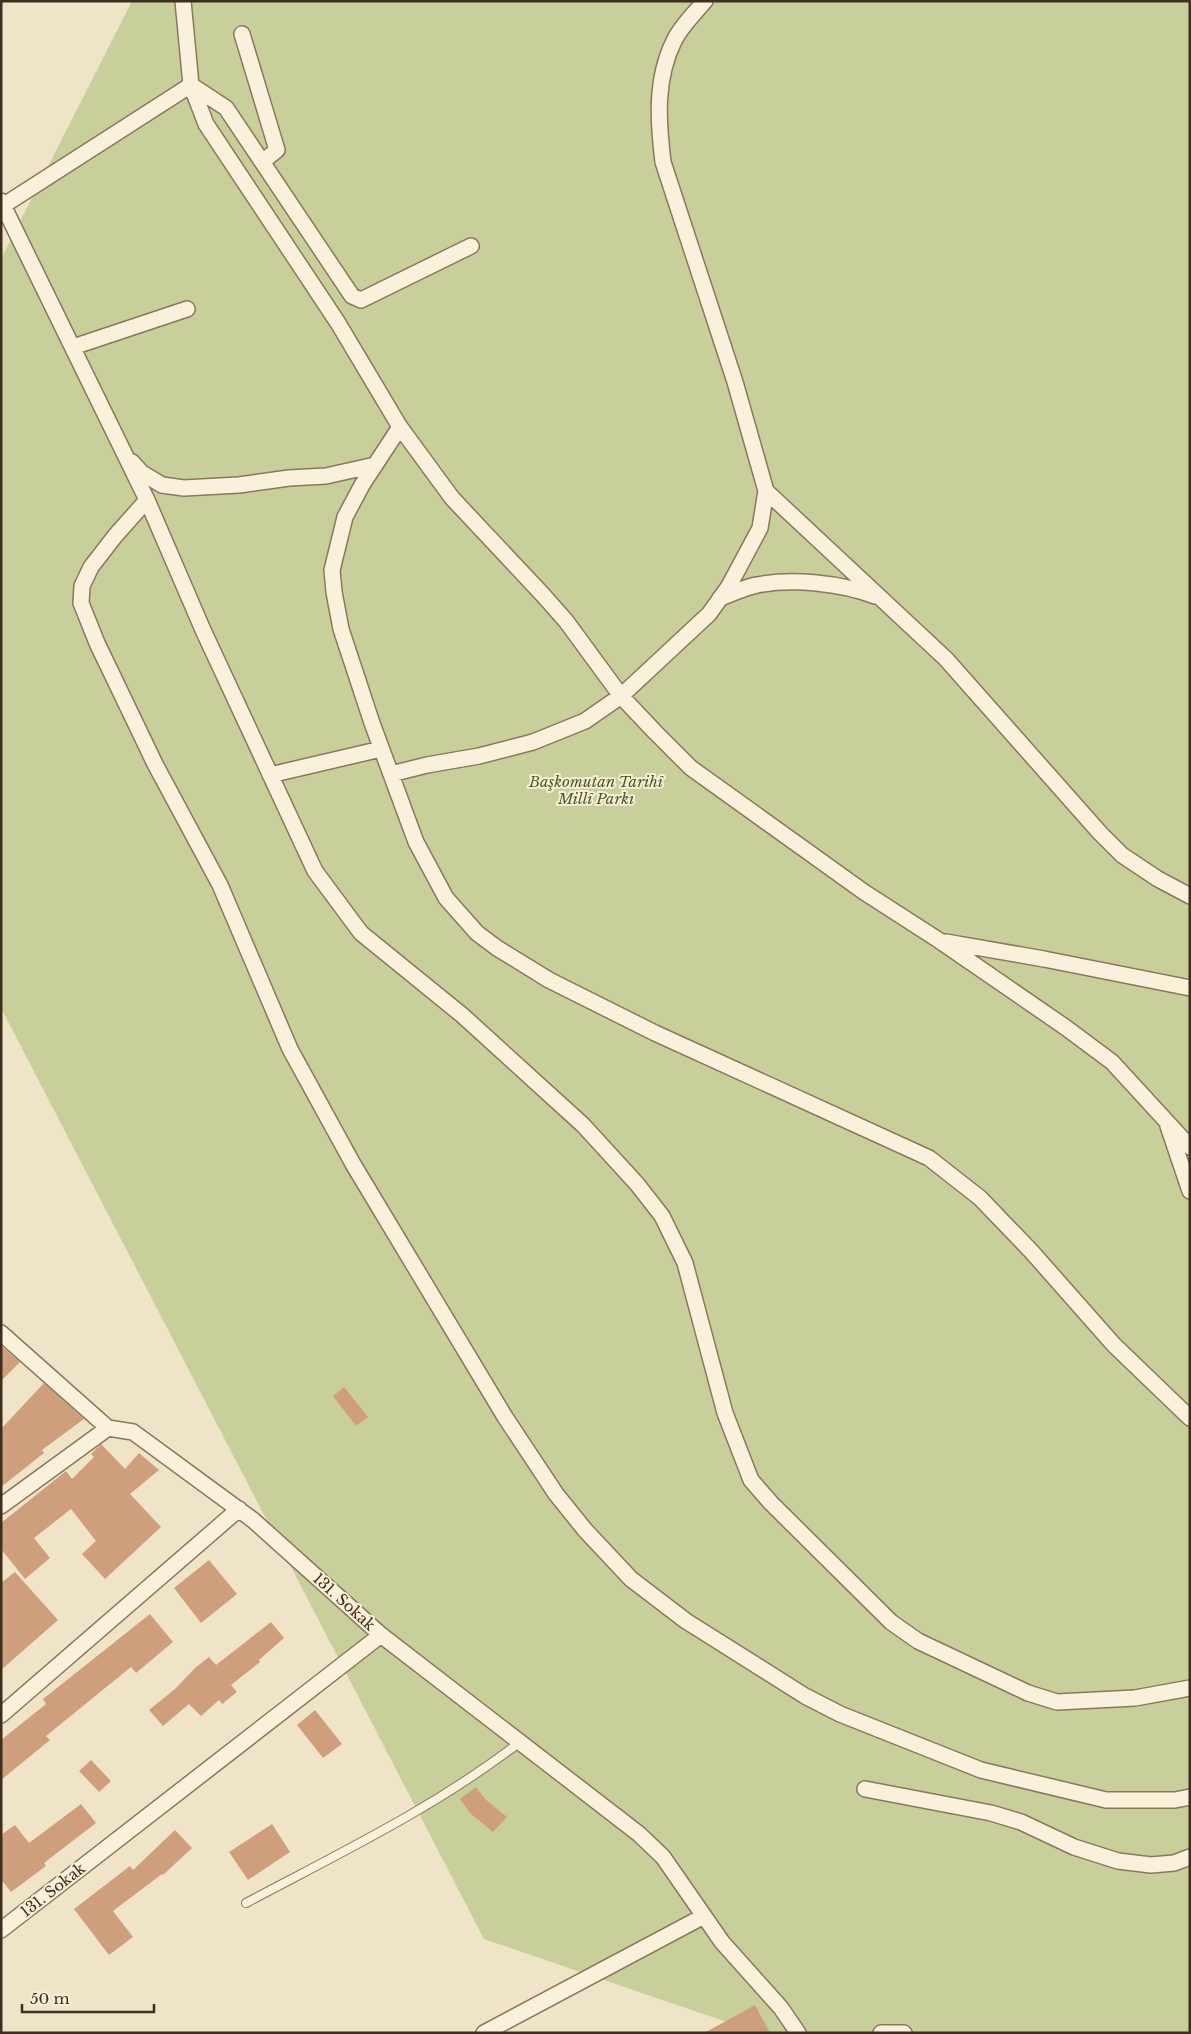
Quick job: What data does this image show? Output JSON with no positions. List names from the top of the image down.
{
  "streets": {
    "street": ["131. Sokak"]
  },
  "parks": ["Başkomutan Tarihî Millî Parkı"],
  "scale_bar": "50 m"
}
